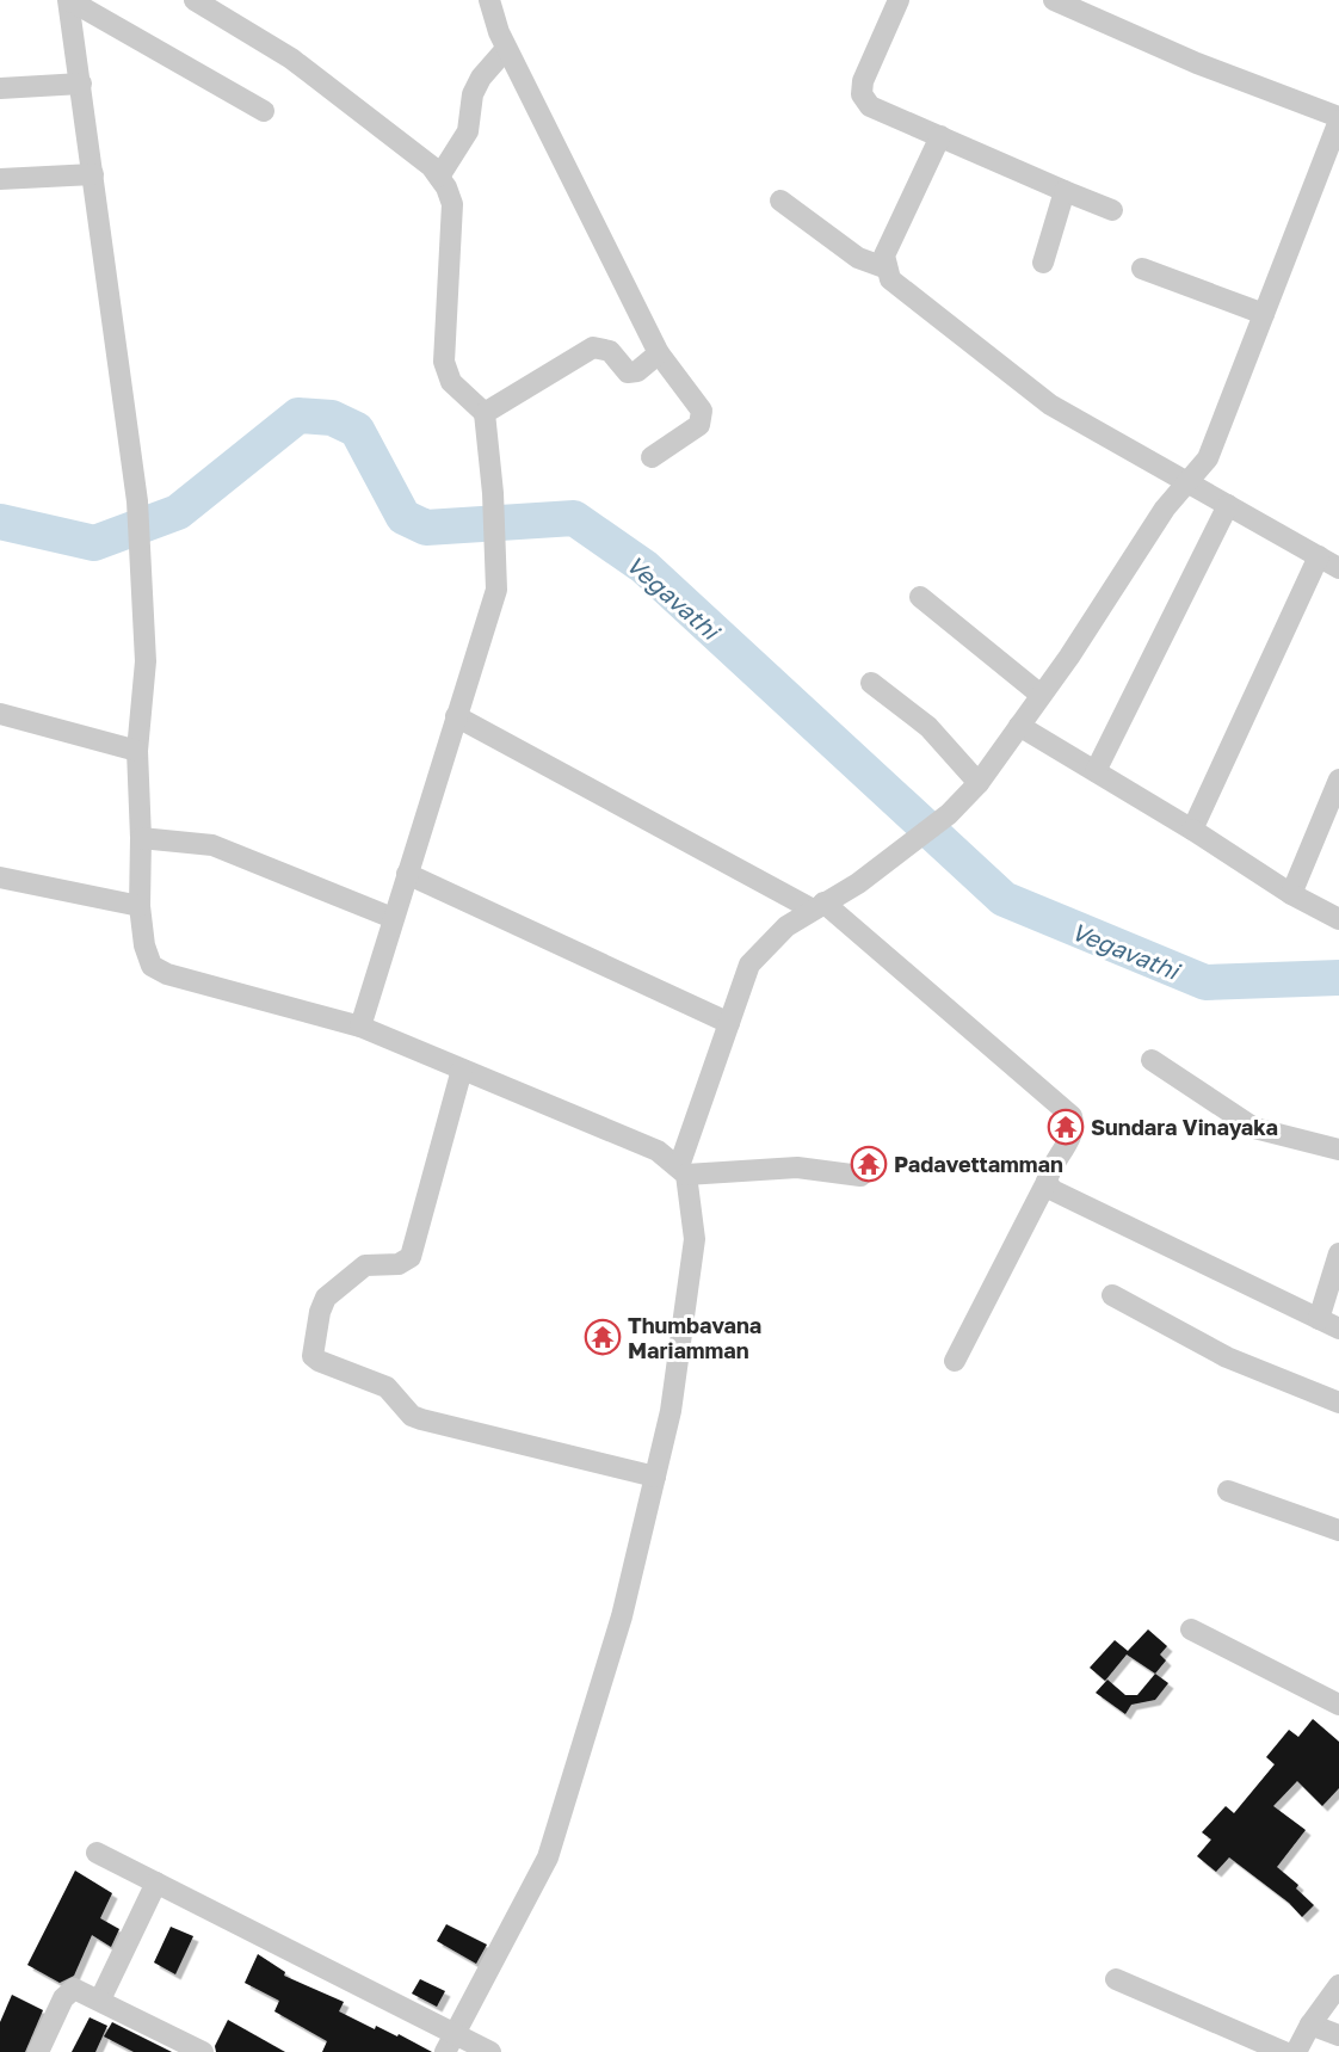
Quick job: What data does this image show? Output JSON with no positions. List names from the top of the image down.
{
  "water": ["Vegavathi"],
  "places": {
    "temple": ["Sundara Vinayaka", "Padavettamman", "Thumbavana Mariamman"]
  }
}
